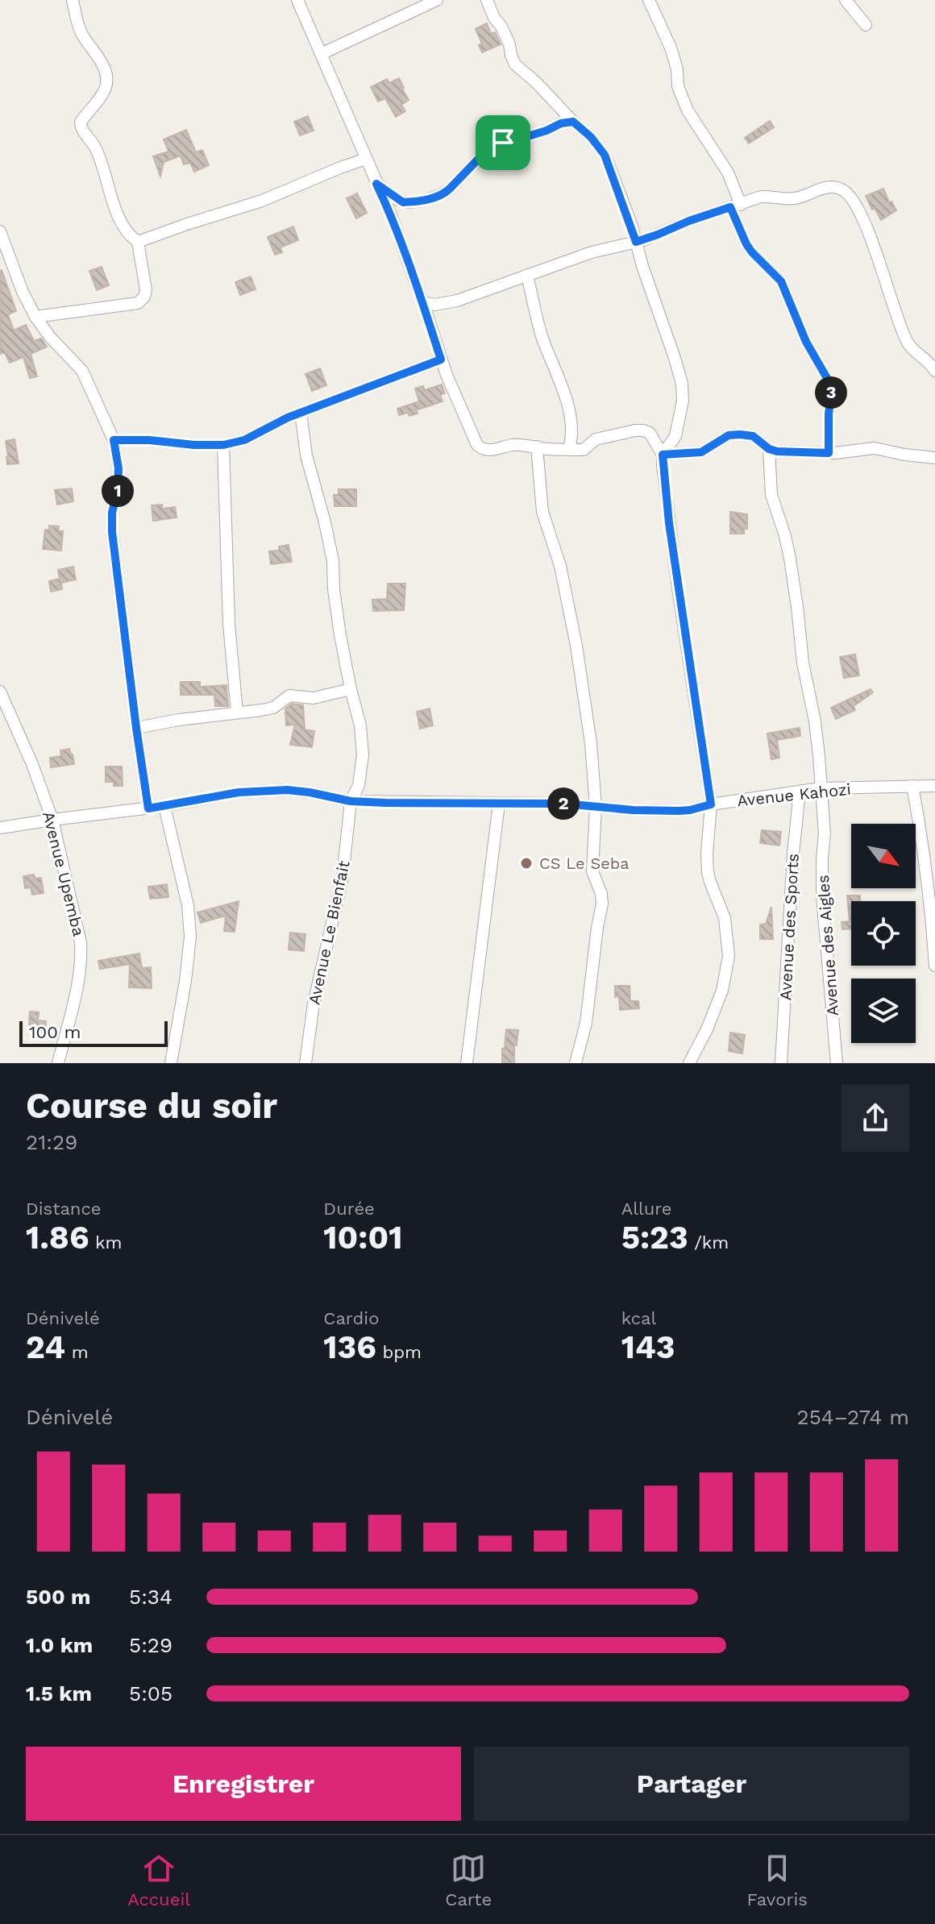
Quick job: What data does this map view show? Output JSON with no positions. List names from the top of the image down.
{
  "streets": {
    "street": [
      "Avenue Kahozi",
      "Avenue Upemba",
      "Avenue des Sports",
      "Avenue Le Bienfait",
      "Avenue des Aigles"
    ]
  },
  "crossings": [
    ["Avenue Kahozi", "Avenue Upemba"],
    ["Avenue Kahozi", "Avenue des Sports"],
    ["Avenue Kahozi", "Avenue Le Bienfait"],
    ["Avenue Kahozi", "Avenue des Aigles"]
  ],
  "places": ["CS Le Seba"],
  "scale_bar": "100 m",
  "north": "bottom right",
  "page": {
    "pins": ["3", "1", "2"],
    "scale": "100 m",
    "heading": ["Course du soir", "21:29"],
    "stats": [
      ["Distance", "1.86 km"],
      ["Durée", "10:01"],
      ["Allure", "5:23 /km"],
      ["Dénivelé", "24 m"],
      ["Cardio", "136 bpm"],
      ["kcal", "143"]
    ],
    "chart": ["Dénivelé", "254–274 m"],
    "list": [
      {
        "name": "500 m",
        "note": "5:34"
      },
      {
        "name": "1.0 km",
        "note": "5:29"
      },
      {
        "name": "1.5 km",
        "note": "5:05"
      }
    ],
    "buttons": ["Enregistrer", "Partager"],
    "tabs": ["Accueil", "Carte", "Favoris"]
  }
}
